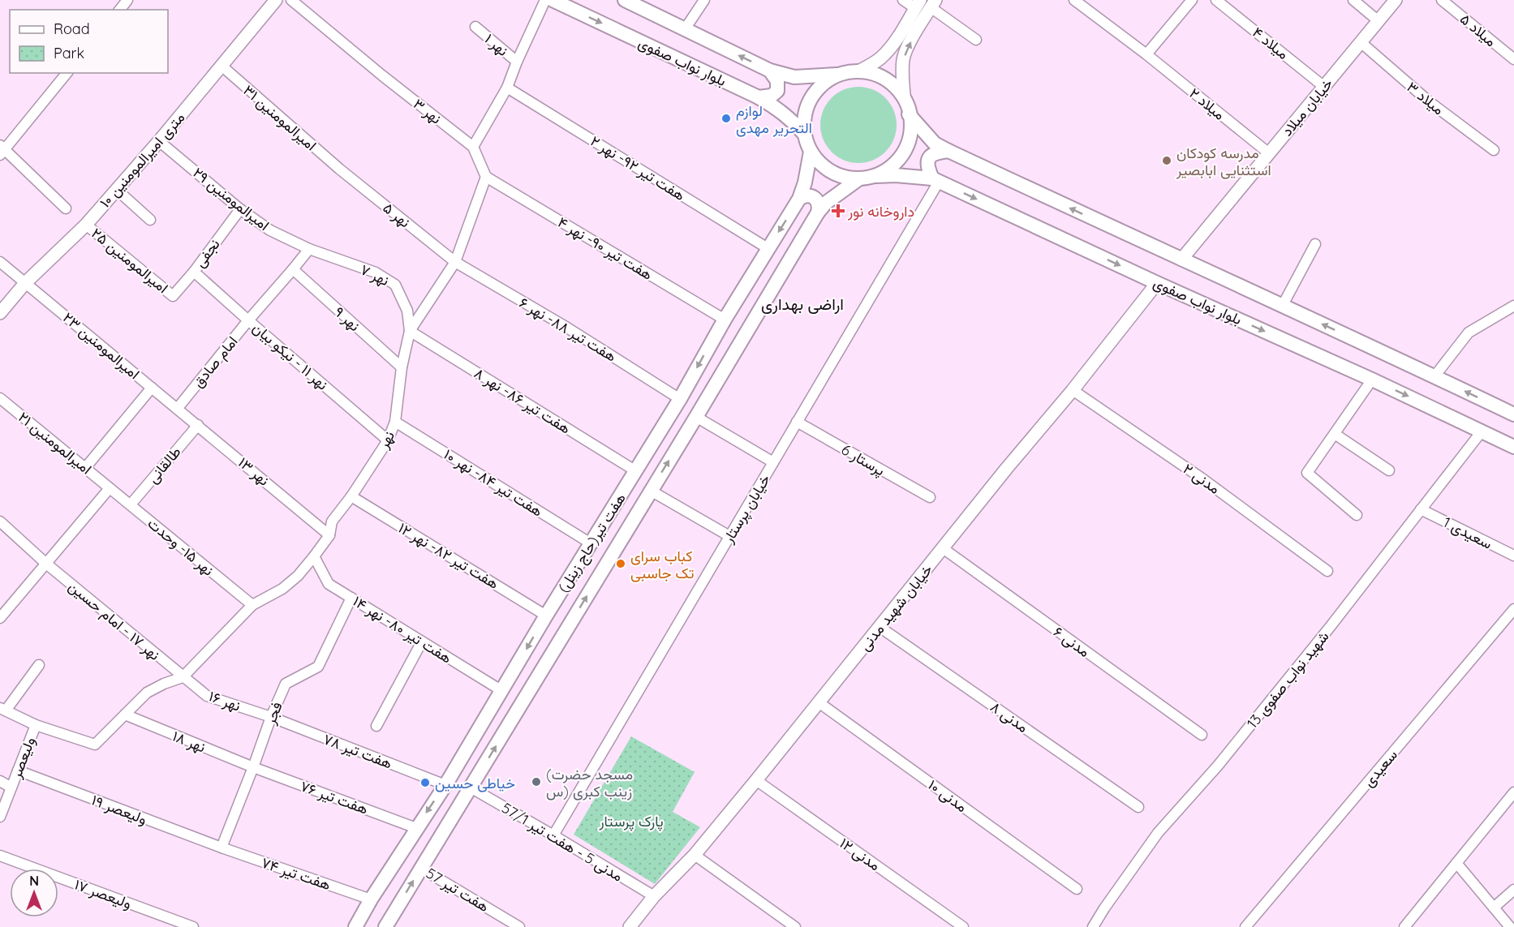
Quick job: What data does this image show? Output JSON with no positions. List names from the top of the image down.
{
  "streets": {
    "main road": ["بلوار نواب صفوی", "هفت تیر(حاج زینل)"],
    "street": [
      "میلاد ۵",
      "میلاد ۴",
      "نهر ۱",
      "میلاد ۳",
      "میلاد ۲",
      "خیابان میلاد",
      "نهر ۳",
      "امیرالمومنین ۳۱",
      "۱۰ متری امیرالمومنین",
      "هفت تیر ۹۲- نهر ۲",
      "امیرالمومنین ۲۹",
      "نهر ۵",
      "هفت تیر ۹۰- نهر ۴",
      "نجفی",
      "امیرالمومنین ۲۵",
      "نهر ۷",
      "نهر ۹",
      "هفت تیر ۸۸- نهر ۶",
      "امیرالمومنین ۲۳",
      "نهر ۱۱ - نیکو بیان",
      "امام صادق",
      "هفت تیر ۸۶- نهر ۸",
      "نهر",
      "امیرالمومنین ۲۱",
      "پرستار 6",
      "طالقانی",
      "نهر ۱۳",
      "مدنی ۲",
      "هفت تیر ۸۴- نهر ۱۰",
      "خیابان پرستار",
      "سعیدی 1",
      "نهر ۱۵- وحدت",
      "هفت تیر ۸۲- نهر ۱۲",
      "خیابان شهید مدنی",
      "نهر ۱۷ - امام حسین",
      "هفت تیر ۸۰- نهر ۱۴",
      "مدنی ۶",
      "شهید نواب صفوی 13",
      "نهر ۱۶",
      "فجر",
      "مدنی ۸",
      "نهر ۱۸",
      "هفت تیر ۷۸",
      "ولیعصر",
      "سعیدی",
      "مدنی ۱۰",
      "هفت تیر ۷۶",
      "ولیعصر ۱۹",
      "مدنی 5 - هفت تیر 57/1",
      "مدنی ۱۲",
      "هفت تیر ۷۴",
      "هفت تیر 57",
      "ولیعصر ۱۷"
    ]
  },
  "crossings": [
    ["میلاد ۴", "خیابان میلاد"],
    ["بلوار نواب صفوی", "خیابان پرستار"],
    ["بلوار نواب صفوی", "هفت تیر(حاج زینل)"],
    ["بلوار نواب صفوی", "خیابان شهید مدنی"],
    ["بلوار نواب صفوی", "شهید نواب صفوی 13"],
    ["میلاد ۳", "خیابان میلاد"],
    ["میلاد ۲", "خیابان میلاد"],
    ["امیرالمومنین ۳۱", "۱۰ متری امیرالمومنین"],
    ["امیرالمومنین ۳۱", "نهر ۵"],
    ["۱۰ متری امیرالمومنین", "امیرالمومنین ۲۹"],
    ["۱۰ متری امیرالمومنین", "امیرالمومنین ۲۵"],
    ["۱۰ متری امیرالمومنین", "امیرالمومنین ۲۳"],
    ["هفت تیر ۹۲- نهر ۲", "هفت تیر(حاج زینل)"],
    ["امیرالمومنین ۲۹", "نجفی"],
    ["امیرالمومنین ۲۹", "نهر ۷"],
    ["امیرالمومنین ۲۹", "امام صادق"],
    ["نهر ۵", "هفت تیر ۸۸- نهر ۶"],
    ["نهر ۵", "نهر"],
    ["هفت تیر ۹۰- نهر ۴", "نهر"],
    ["هفت تیر ۹۰- نهر ۴", "هفت تیر(حاج زینل)"],
    ["نجفی", "امیرالمومنین ۲۵"],
    ["نجفی", "نهر ۱۱ - نیکو بیان"],
    ["نهر ۷", "امام صادق"],
    ["نهر ۷", "هفت تیر ۸۶- نهر ۸"],
    ["نهر ۷", "نهر"],
    ["نهر ۹", "امام صادق"],
    ["نهر ۹", "نهر"],
    ["هفت تیر ۸۸- نهر ۶", "نهر"],
    ["هفت تیر ۸۸- نهر ۶", "هفت تیر(حاج زینل)"],
    ["امیرالمومنین ۲۳", "امام صادق"],
    ["امیرالمومنین ۲۳", "نهر ۱۳"],
    ["نهر ۱۱ - نیکو بیان", "امام صادق"],
    ["نهر ۱۱ - نیکو بیان", "نهر"],
    ["امام صادق", "نهر ۱۳"],
    ["هفت تیر ۸۶- نهر ۸", "نهر"],
    ["هفت تیر ۸۶- نهر ۸", "هفت تیر(حاج زینل)"],
    ["نهر", "نهر ۱۳"],
    ["نهر", "هفت تیر ۸۴- نهر ۱۰"],
    ["نهر", "نهر ۱۵- وحدت"],
    ["نهر", "هفت تیر ۸۲- نهر ۱۲"],
    ["نهر", "نهر ۱۷ - امام حسین"],
    ["نهر", "هفت تیر ۸۰- نهر ۱۴"],
    ["نهر", "نهر ۱۶"],
    ["امیرالمومنین ۲۱", "نهر ۱۵- وحدت"],
    ["پرستار 6", "خیابان پرستار"],
    ["طالقانی", "نهر ۱۳"],
    ["طالقانی", "نهر ۱۵- وحدت"],
    ["مدنی ۲", "خیابان شهید مدنی"],
    ["هفت تیر ۸۴- نهر ۱۰", "هفت تیر(حاج زینل)"],
    ["خیابان پرستار", "مدنی 5 - هفت تیر 57/1"],
    ["سعیدی 1", "شهید نواب صفوی 13"],
    ["هفت تیر(حاج زینل)", "هفت تیر ۸۲- نهر ۱۲"],
    ["هفت تیر(حاج زینل)", "هفت تیر ۸۰- نهر ۱۴"],
    ["هفت تیر(حاج زینل)", "هفت تیر ۷۸"],
    ["هفت تیر(حاج زینل)", "هفت تیر ۷۶"],
    ["هفت تیر(حاج زینل)", "مدنی 5 - هفت تیر 57/1"],
    ["هفت تیر(حاج زینل)", "هفت تیر ۷۴"],
    ["هفت تیر(حاج زینل)", "هفت تیر 57"],
    ["خیابان شهید مدنی", "مدنی ۶"],
    ["خیابان شهید مدنی", "مدنی ۸"],
    ["خیابان شهید مدنی", "مدنی ۱۰"],
    ["خیابان شهید مدنی", "مدنی 5 - هفت تیر 57/1"],
    ["خیابان شهید مدنی", "مدنی ۱۲"],
    ["نهر ۱۷ - امام حسین", "نهر ۱۶"],
    ["هفت تیر ۸۰- نهر ۱۴", "فجر"],
    ["نهر ۱۶", "فجر"],
    ["نهر ۱۶", "هفت تیر ۷۸"],
    ["فجر", "نهر ۱۸"],
    ["فجر", "هفت تیر ۷۸"],
    ["فجر", "هفت تیر ۷۶"],
    ["فجر", "ولیعصر ۱۹"],
    ["فجر", "هفت تیر ۷۴"],
    ["نهر ۱۸", "هفت تیر ۷۶"],
    ["ولیعصر", "ولیعصر ۱۹"],
    ["ولیعصر ۱۹", "هفت تیر ۷۴"]
  ],
  "districts": ["اراضی بهداری"],
  "parks": ["پارک پرستار"],
  "places": {
    "other": [
      "لوازم التحریر مهدی",
      "مدرسه کودکان استثنایی ابابصیر",
      "کباب سرای تک جاسبی",
      "(مسجد حضرت زینب کبری (س",
      "خیاطی حسین"
    ],
    "health": ["داروخانه نور"]
  },
  "legend": ["Road", "Park"],
  "north": "top"
}
